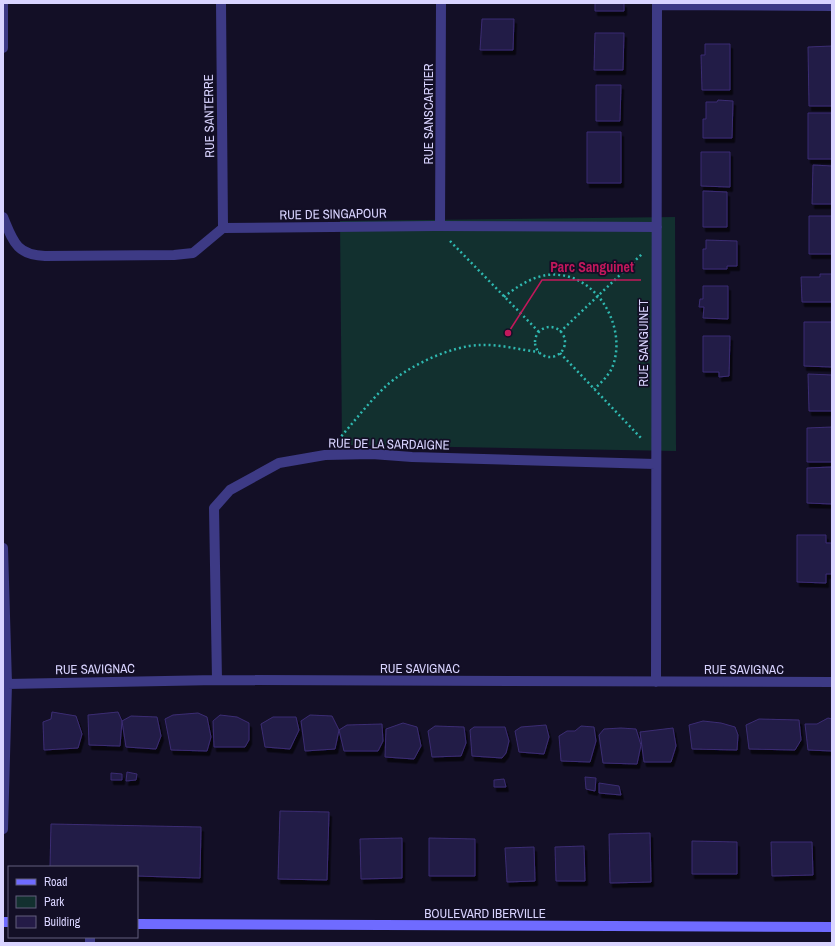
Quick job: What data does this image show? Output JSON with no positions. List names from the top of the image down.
{
  "streets": {
    "street": [
      "RUE SANSCARTIER",
      "RUE SANTERRE",
      "RUE DE SINGAPOUR",
      "RUE SANGUINET",
      "RUE DE LA SARDAIGNE",
      "RUE SAVIGNAC",
      "BOULEVARD IBERVILLE"
    ]
  },
  "crossings": [
    ["RUE SANSCARTIER", "RUE DE SINGAPOUR"],
    ["RUE SANTERRE", "RUE DE SINGAPOUR"],
    ["RUE DE SINGAPOUR", "RUE SANGUINET"],
    ["RUE SANGUINET", "RUE DE LA SARDAIGNE"],
    ["RUE SANGUINET", "RUE SAVIGNAC"],
    ["RUE DE LA SARDAIGNE", "RUE SAVIGNAC"]
  ],
  "places": ["Parc Sanguinet"],
  "legend": ["Road", "Park", "Building"]
}
